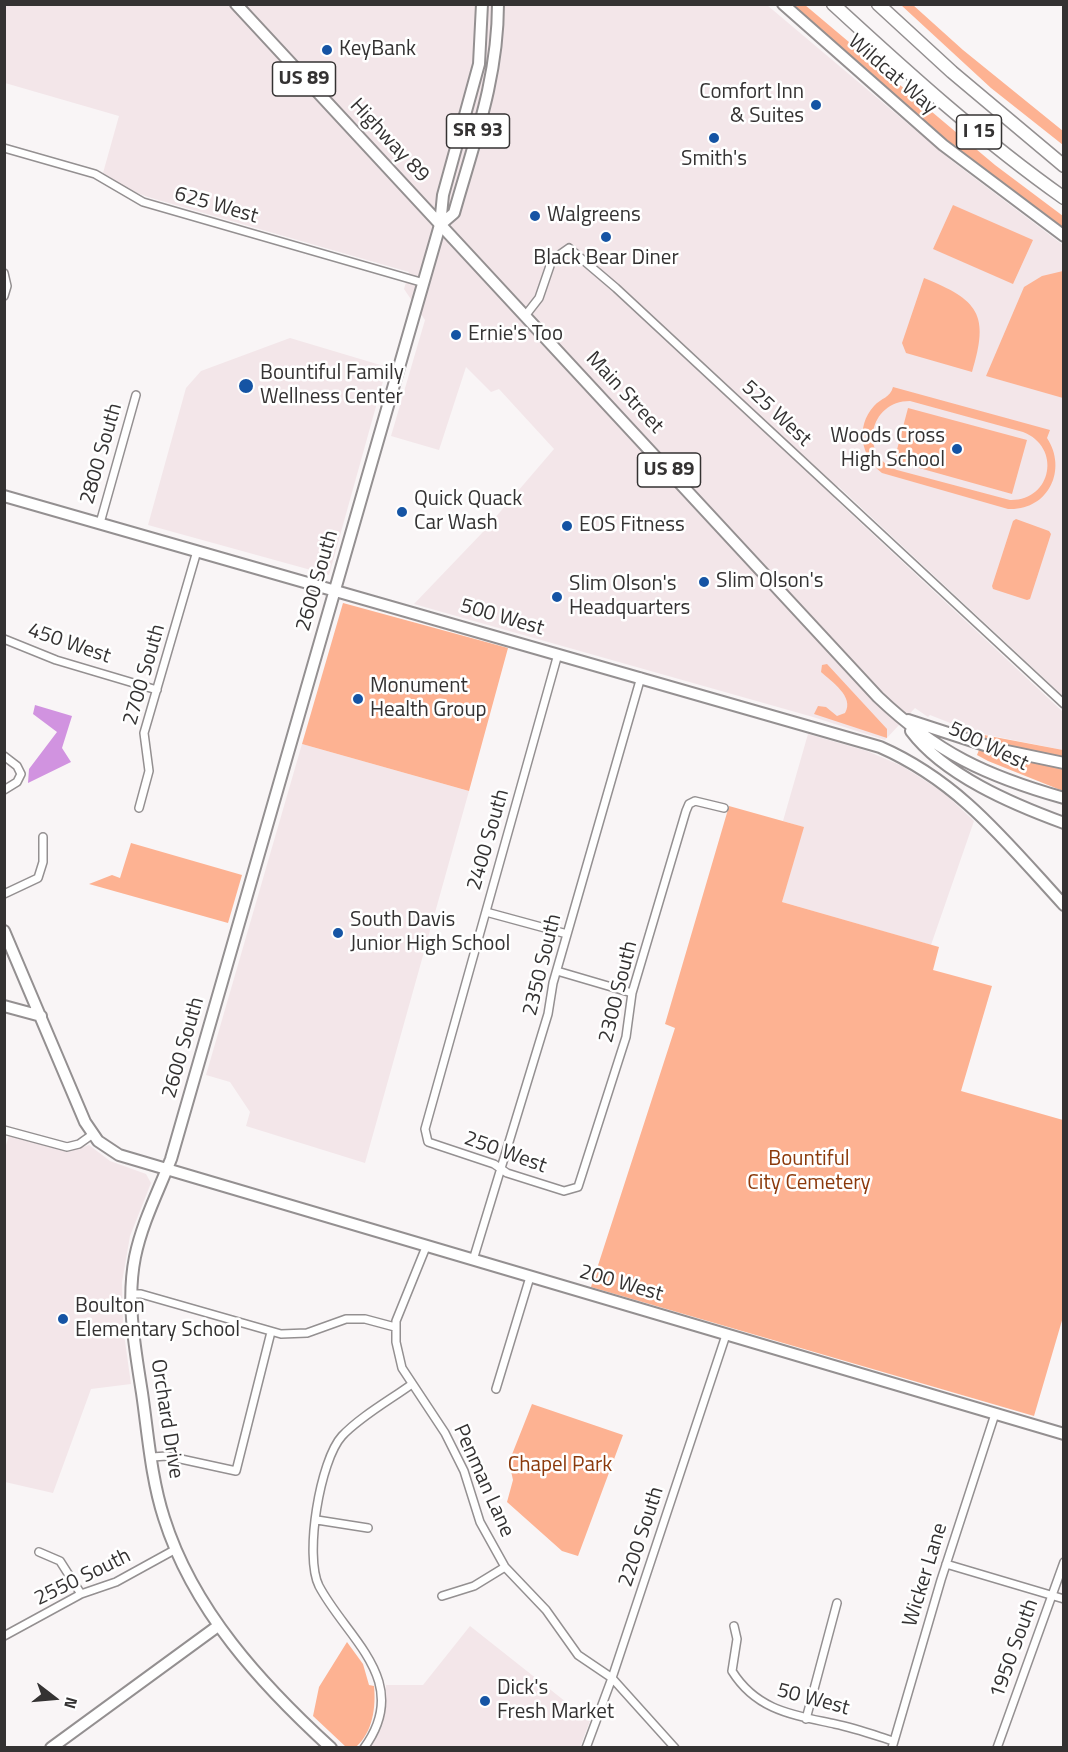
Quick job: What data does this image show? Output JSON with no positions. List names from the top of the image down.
{
  "streets": {
    "highway": ["I 15"],
    "main road": [
      "Wildcat Way",
      "US 89",
      "SR 93",
      "Highway 89",
      "Main Street",
      "2600 South",
      "500 West",
      "200 West",
      "Orchard Drive"
    ],
    "street": [
      "625 West",
      "525 West",
      "2800 South",
      "450 West",
      "2700 South",
      "2400 South",
      "2350 South",
      "2300 South",
      "250 West",
      "Penman Lane",
      "2200 South",
      "Wicker Lane",
      "2550 South",
      "1950 South",
      "50 West"
    ]
  },
  "crossings": [
    ["SR 93", "Highway 89"],
    ["SR 93", "Main Street"],
    ["SR 93", "2600 South"],
    ["Highway 89", "Main Street"],
    ["Highway 89", "2600 South"],
    ["625 West", "2600 South"],
    ["Main Street", "525 West"],
    ["Main Street", "2600 South"],
    ["Main Street", "500 West"],
    ["2800 South", "500 West"],
    ["2600 South", "500 West"],
    ["2600 South", "200 West"],
    ["2600 South", "Orchard Drive"],
    ["500 West", "2700 South"],
    ["500 West", "2400 South"],
    ["500 West", "2350 South"],
    ["450 West", "2700 South"],
    ["2400 South", "250 West"],
    ["2350 South", "250 West"],
    ["2350 South", "200 West"],
    ["2300 South", "250 West"],
    ["200 West", "Orchard Drive"],
    ["200 West", "Penman Lane"],
    ["200 West", "2200 South"],
    ["200 West", "Wicker Lane"],
    ["Orchard Drive", "2550 South"],
    ["Penman Lane", "2200 South"],
    ["Wicker Lane", "50 West"]
  ],
  "parks": ["Bountiful City Cemetery", "Chapel Park"],
  "places": [
    "KeyBank",
    "Comfort Inn & Suites",
    "Smith's",
    "Walgreens",
    "Black Bear Diner",
    "Ernie's Too",
    "Bountiful Family Wellness Center",
    "Woods Cross High School",
    "Quick Quack Car Wash",
    "EOS Fitness",
    "Slim Olson's",
    "Slim Olson's Headquarters",
    "Monument Health Group",
    "South Davis Junior High School",
    "Boulton Elementary School",
    "Dick's Fresh Market"
  ],
  "north": "right"
}
